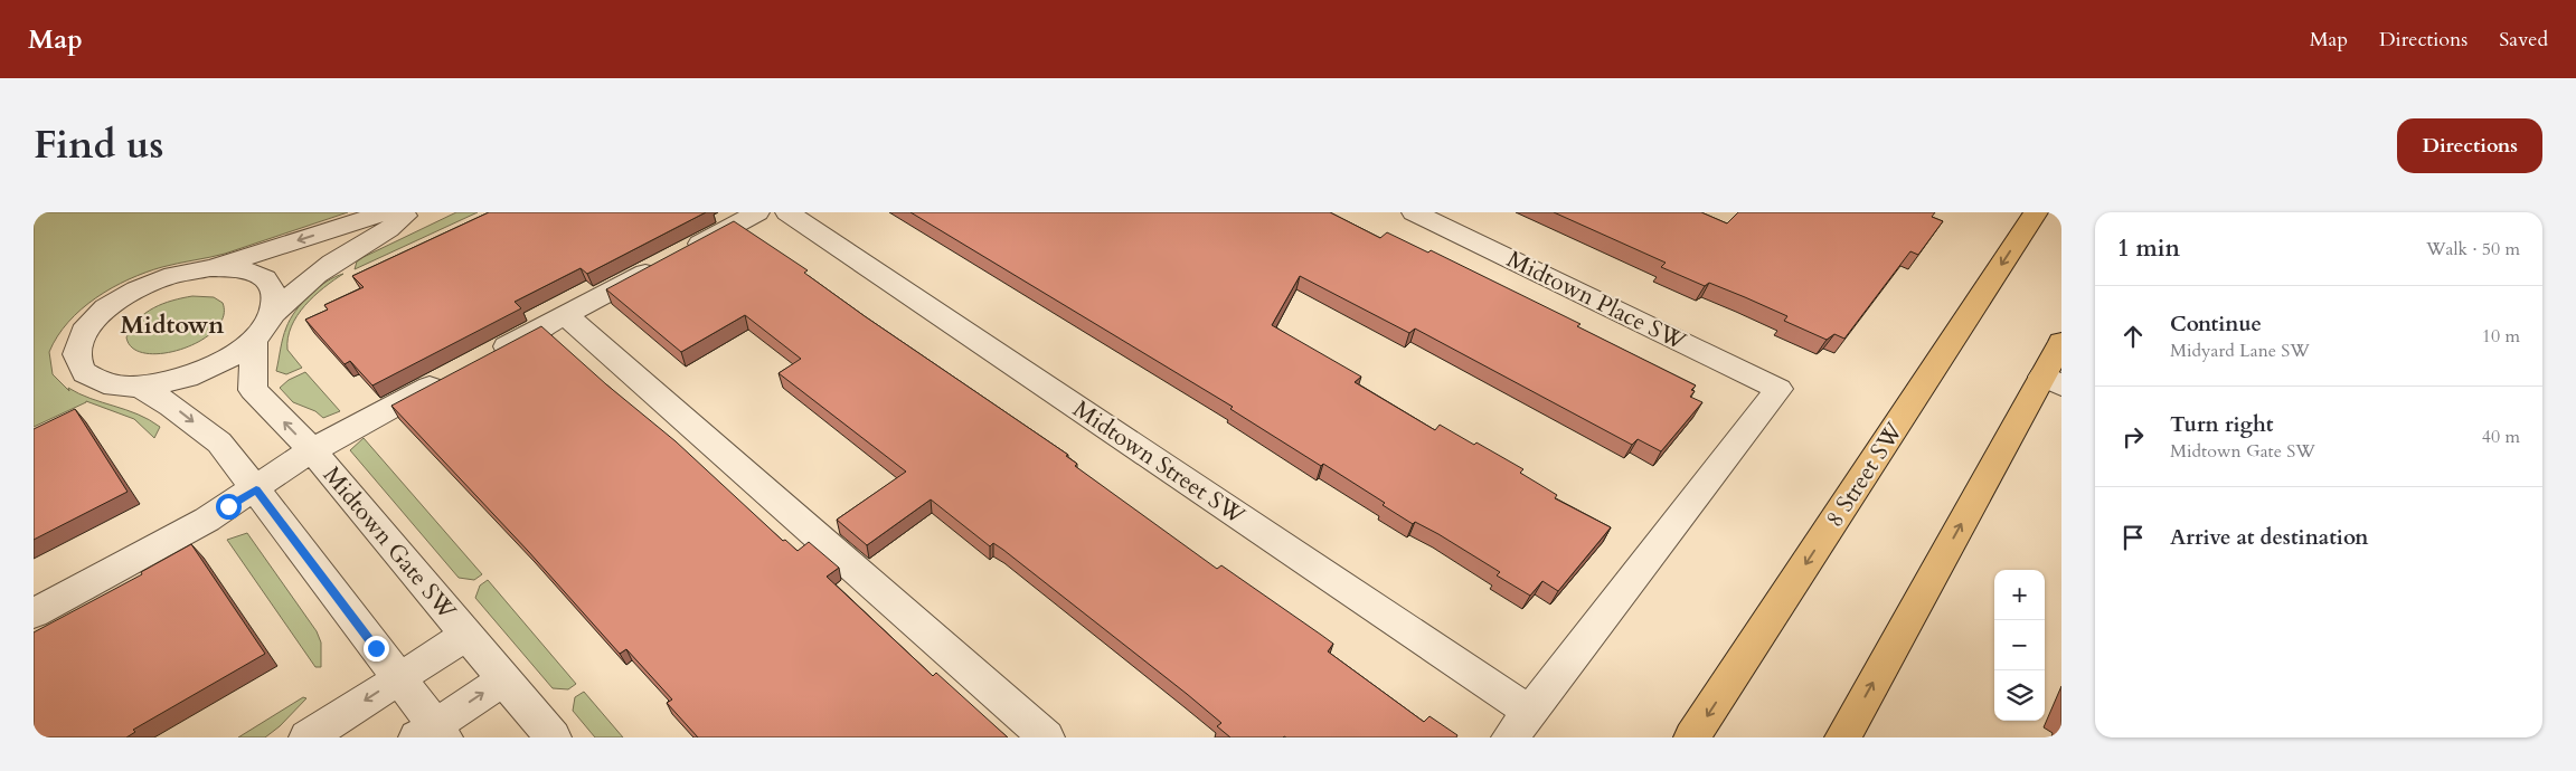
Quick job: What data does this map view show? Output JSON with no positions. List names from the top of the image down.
{
  "streets": {
    "main road": ["8 Street SW"],
    "street": ["Midtown Place SW", "Midtown Street SW", "Midtown Gate SW"]
  },
  "crossings": [
    ["Midtown Place SW", "Midtown Street SW"]
  ],
  "districts": ["Midtown"],
  "page": {
    "header": "Map",
    "nav": ["Map", "Directions", "Saved"],
    "title": "Find us",
    "buttons": "Directions",
    "heading": ["1 min", "Walk · 50 m"],
    "list": [
      ["Continue", "Midyard Lane SW", "10 m"],
      ["Turn right", "Midtown Gate SW", "40 m"],
      "Arrive at destination"
    ],
    "map_buttons": ["+", "−"]
  }
}
